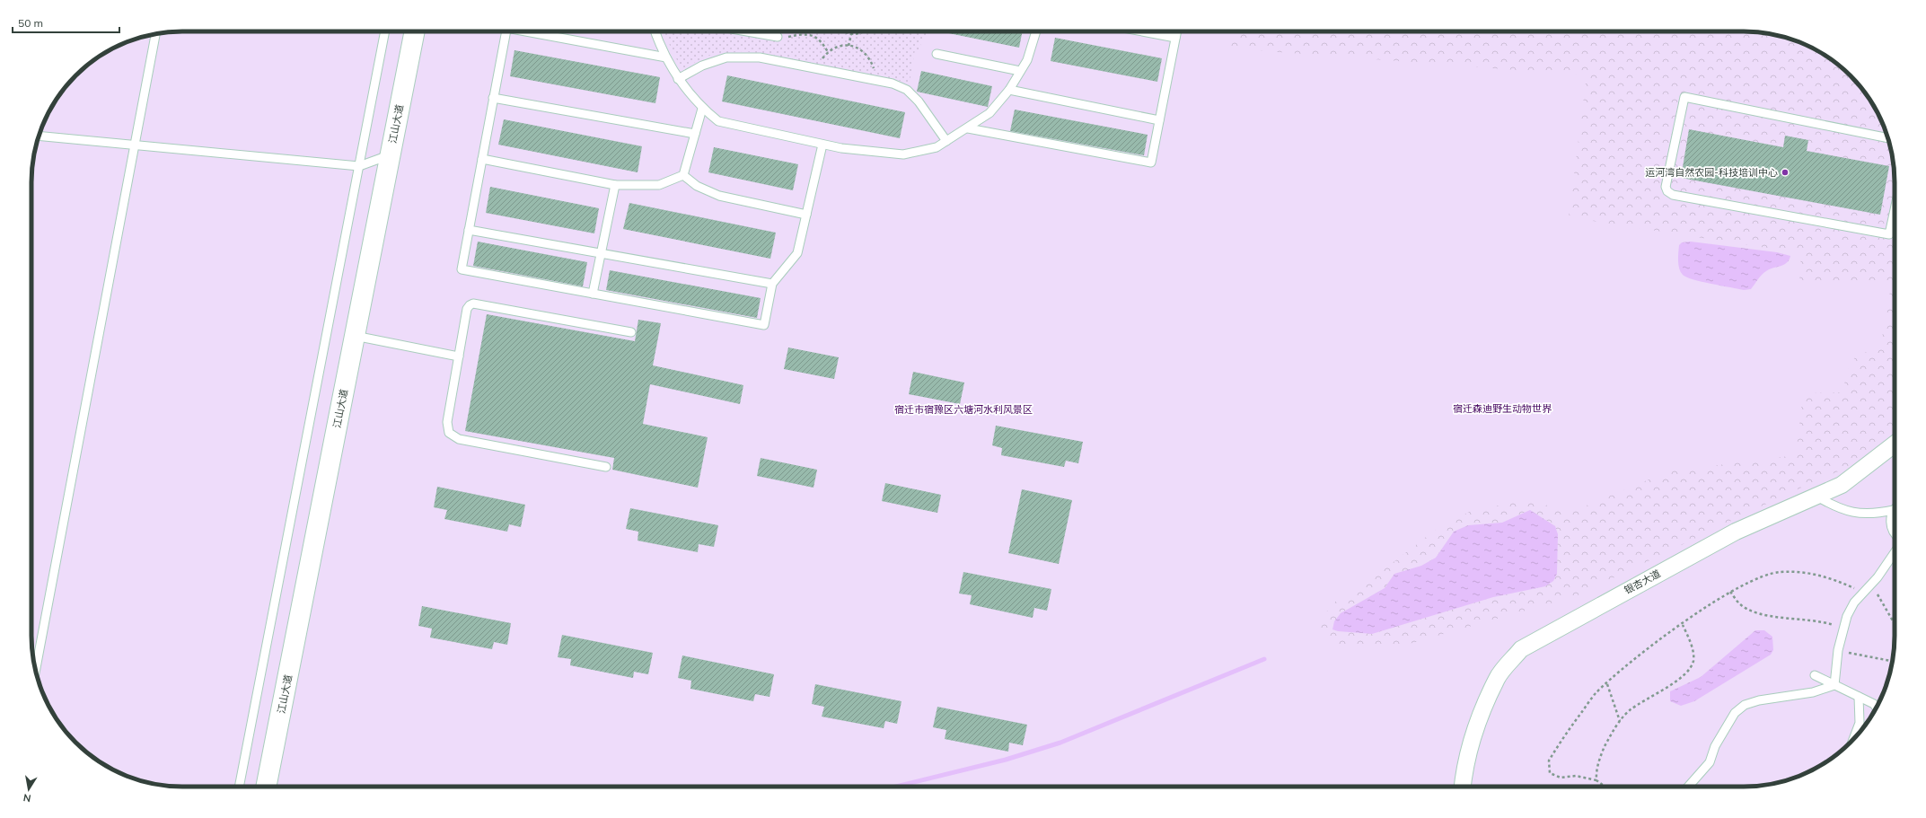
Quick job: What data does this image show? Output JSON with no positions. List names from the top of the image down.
{
  "streets": {
    "main road": ["江山大道"],
    "street": ["银杏大道"]
  },
  "parks": ["宿迁森迪野生动物世界", "宿迁市宿豫区六塘河水利风景区"],
  "places": ["运河湾自然农园-科技培训中心"],
  "scale_bar": "50 m",
  "north": "bottom"
}
